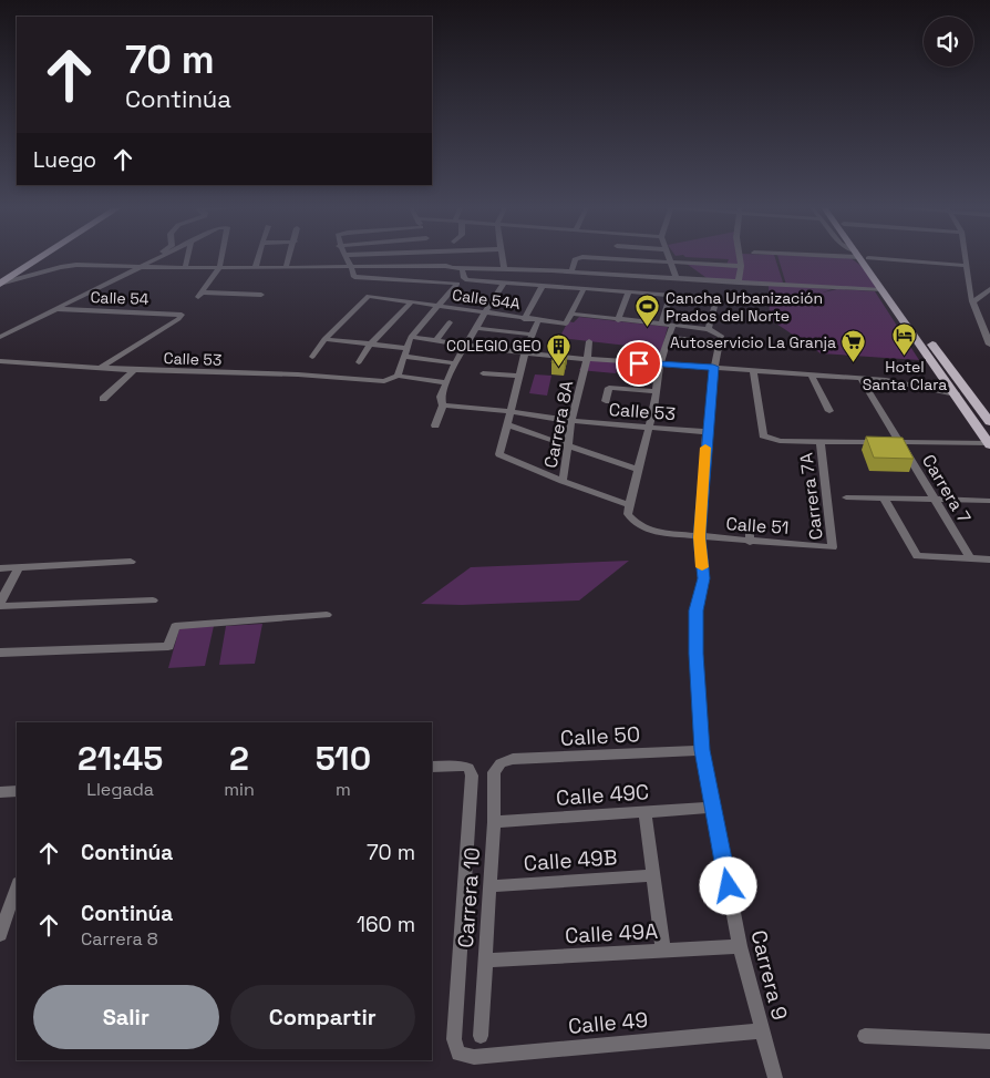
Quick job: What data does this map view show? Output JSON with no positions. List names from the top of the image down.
{
  "streets": {
    "street": [
      "Calle 54",
      "Calle 54A",
      "Calle 53",
      "Carrera 8A",
      "Carrera 7",
      "Carrera 7A",
      "Calle 51",
      "Calle 50",
      "Calle 49C",
      "Calle 49B",
      "Carrera 10",
      "Calle 49A",
      "Carrera 9",
      "Calle 49"
    ]
  },
  "crossings": [
    ["Calle 54", "Calle 53"],
    ["Calle 53", "Carrera 8A"],
    ["Calle 53", "Carrera 9"],
    ["Carrera 7A", "Calle 51"],
    ["Calle 51", "Carrera 9"],
    ["Calle 50", "Carrera 10"],
    ["Calle 50", "Carrera 9"],
    ["Calle 49C", "Carrera 10"],
    ["Calle 49C", "Carrera 9"],
    ["Calle 49B", "Carrera 10"],
    ["Carrera 10", "Calle 49A"],
    ["Calle 49A", "Carrera 9"],
    ["Carrera 9", "Calle 49"]
  ],
  "places": {
    "sports": ["Cancha Urbanización Prados del Norte"],
    "hotel": ["Hotel Santa Clara"],
    "supermarket": ["Autoservicio La Granja"],
    "building": ["COLEGIO GEO"]
  },
  "page": {
    "turn": ["70 m", "Continúa"],
    "then": "Luego",
    "eta": [
      "21:45",
      "Llegada",
      "2",
      "min",
      "510",
      "m"
    ],
    "list": [
      {
        "name": "Continúa",
        "value": "70 m"
      },
      {
        "name": "Continúa",
        "note": "Carrera 8",
        "value": "160 m"
      }
    ],
    "buttons": ["Salir", "Compartir"]
  }
}
